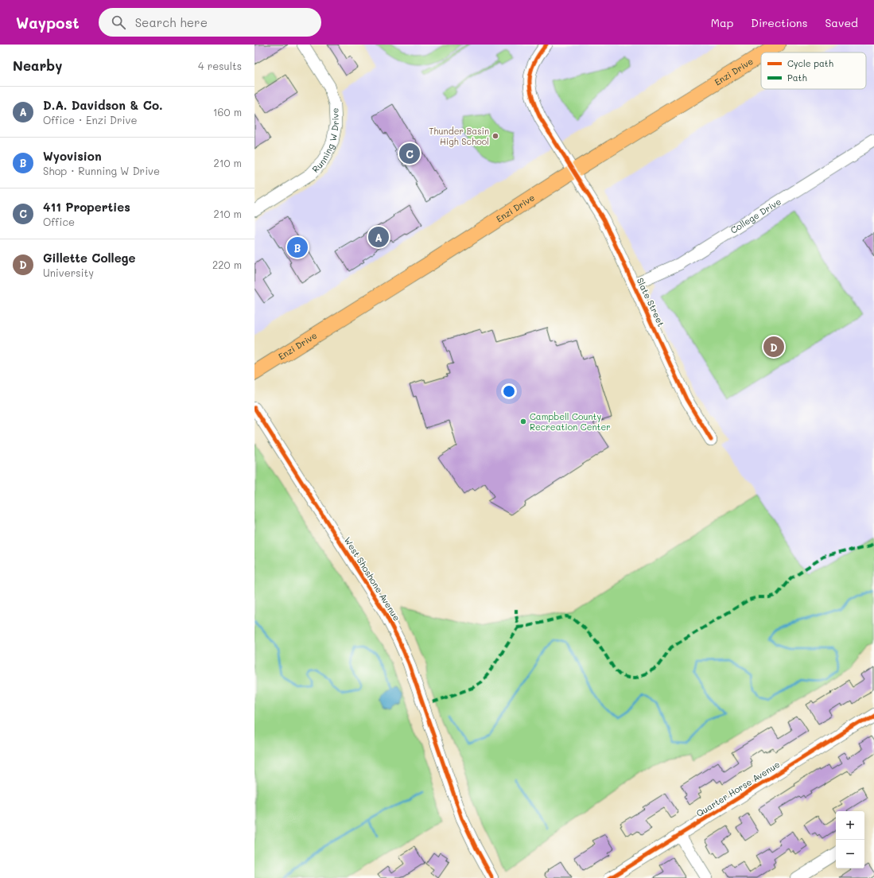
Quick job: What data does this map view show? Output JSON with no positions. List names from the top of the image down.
{
  "streets": {
    "main road": ["Enzi Drive"],
    "street": [
      "Running W Drive",
      "College Drive",
      "Slate Street",
      "West Shoshone Avenue",
      "Quarter Horse Avenue"
    ]
  },
  "crossings": [
    ["Enzi Drive", "Slate Street"],
    ["College Drive", "Slate Street"]
  ],
  "places": ["Thunder Basin High School", "Campbell County Recreation Center"],
  "legend": ["Cycle path", "Path"],
  "page": {
    "header": "Waypost",
    "search": "Search here",
    "nav": ["Map", "Directions", "Saved"],
    "heading": ["Nearby", "4 results"],
    "list": [
      {
        "mark": "A",
        "name": "D.A. Davidson & Co.",
        "note": "Office · Enzi Drive",
        "value": "160 m"
      },
      {
        "mark": "B",
        "name": "Wyovision",
        "note": "Shop · Running W Drive",
        "value": "210 m"
      },
      {
        "mark": "C",
        "name": "411 Properties",
        "note": "Office",
        "value": "210 m"
      },
      {
        "mark": "D",
        "name": "Gillette College",
        "note": "University",
        "value": "220 m"
      }
    ],
    "pins": [
      "C",
      "A",
      "B",
      "D"
    ],
    "map_buttons": ["+", "−"]
  }
}
